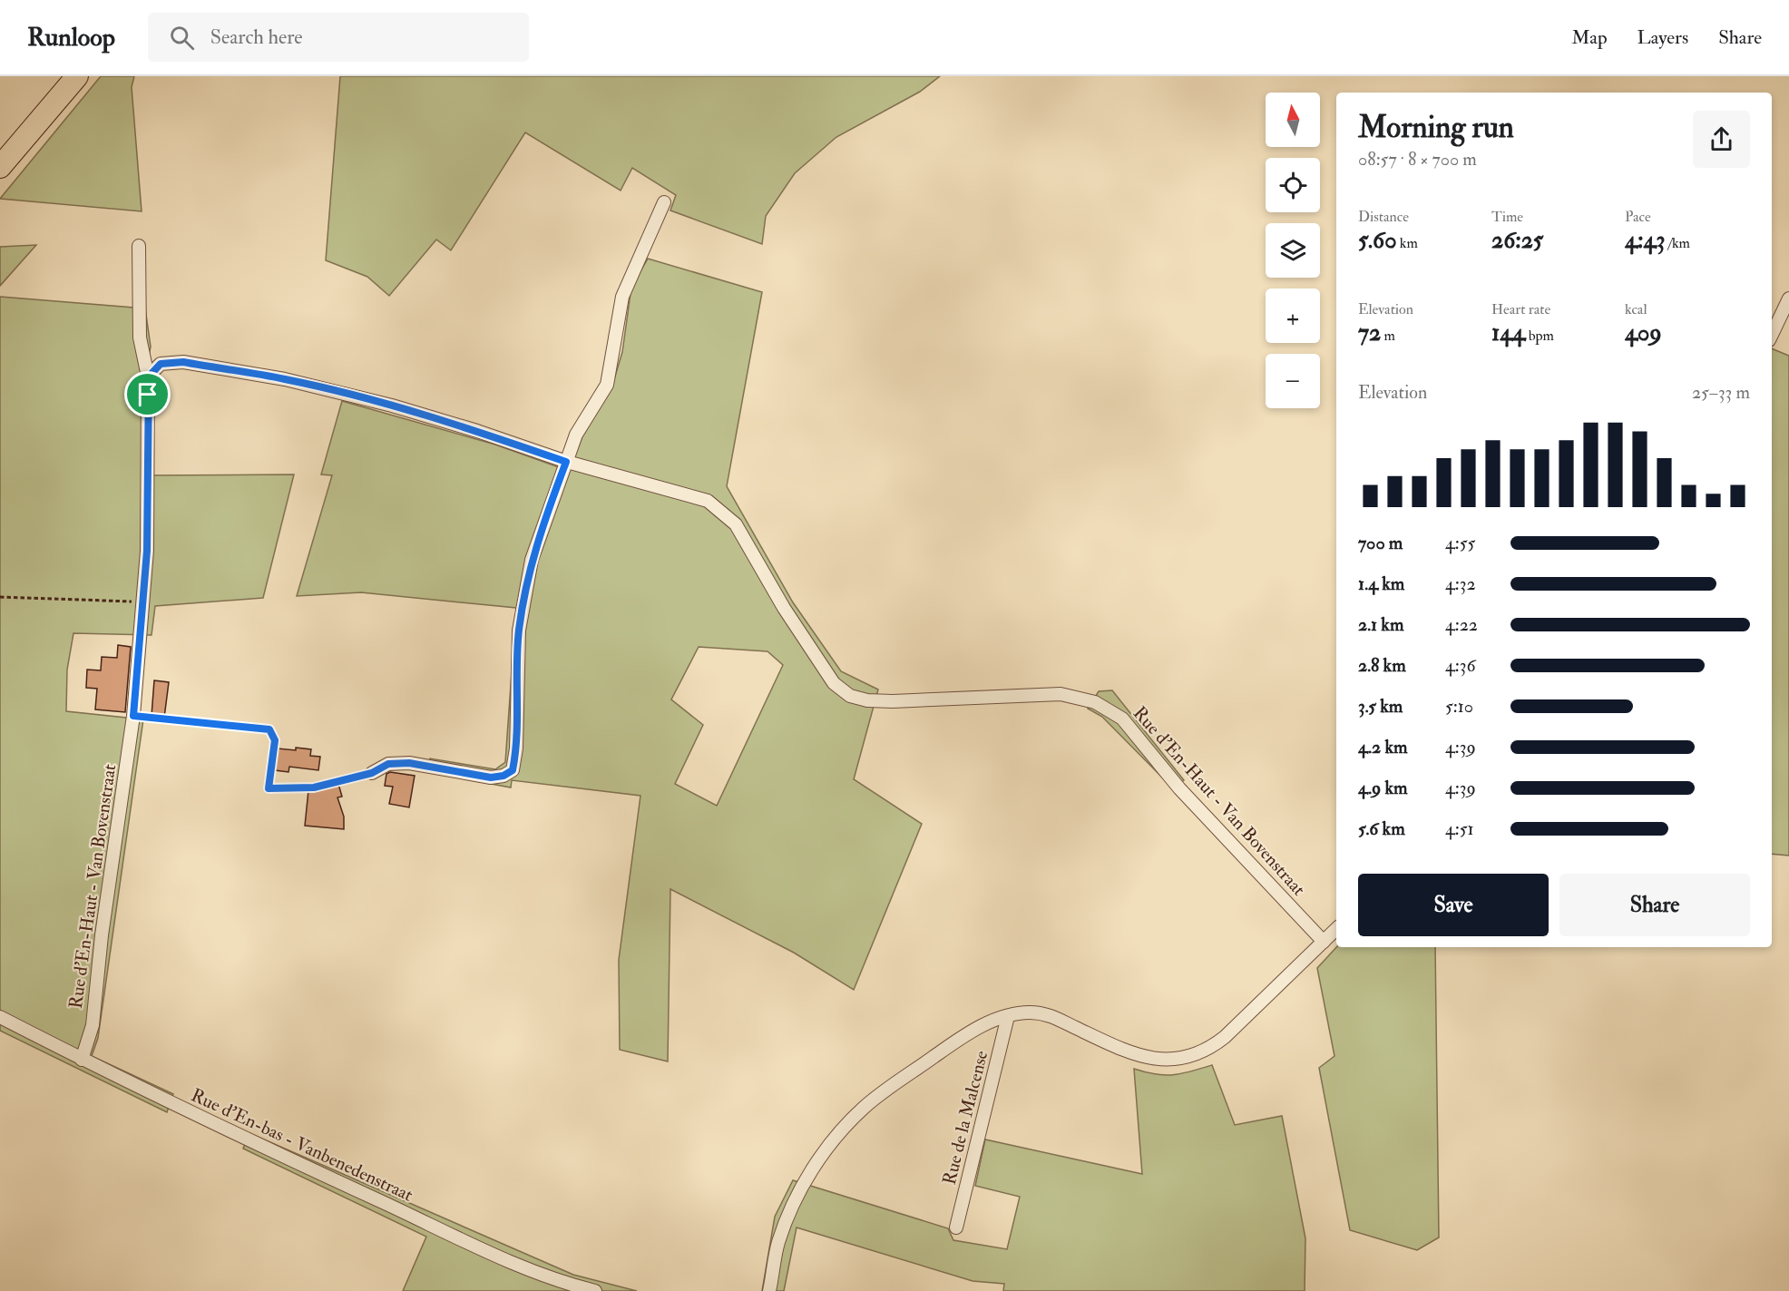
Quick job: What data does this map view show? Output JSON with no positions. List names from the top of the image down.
{
  "streets": {
    "street": ["Rue d'En-Haut - Van Bovenstraat", "Rue de la Malcense", "Rue d'En-bas - Vanbenedenstraat"]
  },
  "crossings": [
    ["Rue d'En-Haut - Van Bovenstraat", "Rue d'En-bas - Vanbenedenstraat"]
  ],
  "north": "top",
  "page": {
    "header": "Runloop",
    "search": "Search here",
    "nav": ["Map", "Layers", "Share"],
    "map_buttons": ["+", "−"],
    "heading": ["Morning run", "08:57 · 8 × 700 m"],
    "stats": [
      ["Distance", "5.60 km"],
      ["Time", "26:25"],
      ["Pace", "4:43 /km"],
      ["Elevation", "72 m"],
      ["Heart rate", "144 bpm"],
      ["kcal", "409"]
    ],
    "chart": ["Elevation", "25–33 m"],
    "list": [
      {
        "name": "700 m",
        "note": "4:55"
      },
      {
        "name": "1.4 km",
        "note": "4:32"
      },
      {
        "name": "2.1 km",
        "note": "4:22"
      },
      {
        "name": "2.8 km",
        "note": "4:36"
      },
      {
        "name": "3.5 km",
        "note": "5:10"
      },
      {
        "name": "4.2 km",
        "note": "4:39"
      },
      {
        "name": "4.9 km",
        "note": "4:39"
      },
      {
        "name": "5.6 km",
        "note": "4:51"
      }
    ],
    "buttons": ["Save", "Share"]
  }
}
